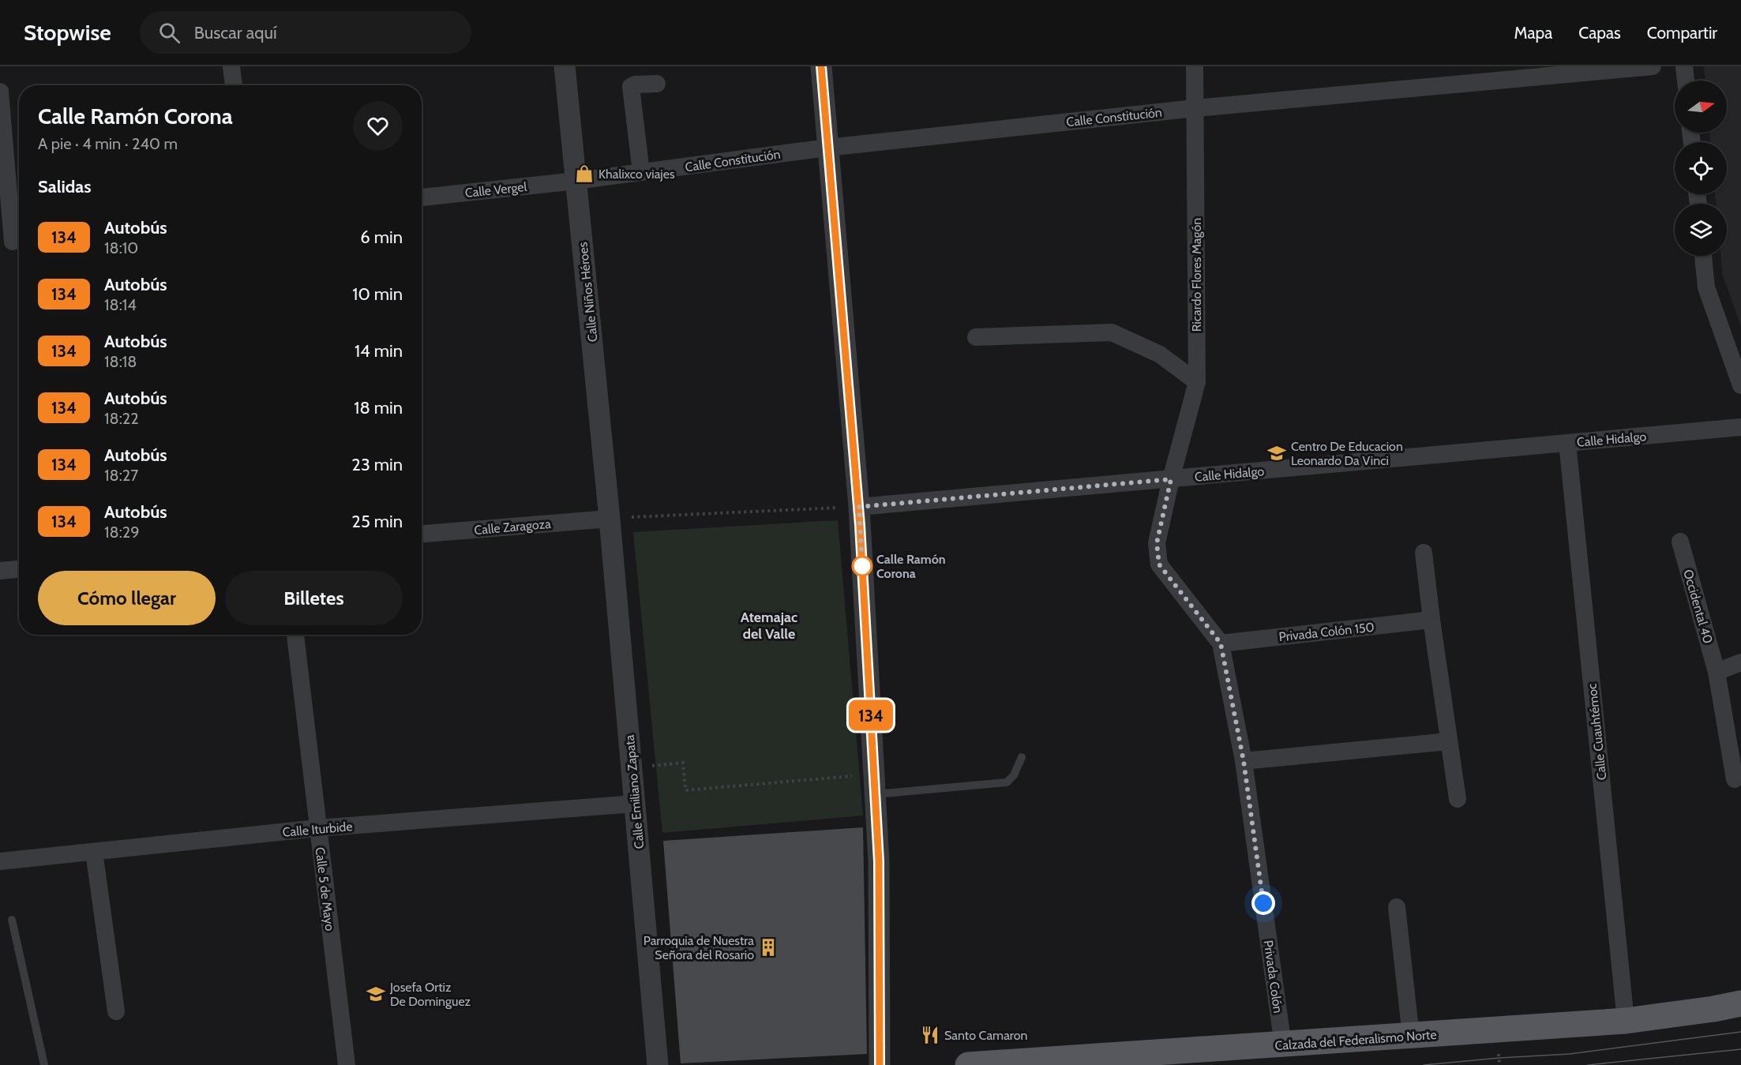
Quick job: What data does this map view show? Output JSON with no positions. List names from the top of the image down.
{
  "streets": {
    "main road": ["Calzada del Federalismo Norte"],
    "street": [
      "Calle Constitución",
      "Calle Vergel",
      "Ricardo Flores Magón",
      "Calle Niños Héroes",
      "Calle Hidalgo",
      "Calle Zaragoza",
      "Occidental 40",
      "Privada Colón 150",
      "Calle Cuauhtémoc",
      "Calle Emiliano Zapata",
      "Calle Iturbide",
      "Calle 5 de Mayo",
      "Privada Colón"
    ]
  },
  "crossings": [
    ["Calle Constitución", "Calle Vergel"],
    ["Calle Constitución", "Ricardo Flores Magón"],
    ["Calle Constitución", "Calle Niños Héroes"],
    ["Calle Vergel", "Calle Niños Héroes"],
    ["Ricardo Flores Magón", "Calle Hidalgo"],
    ["Ricardo Flores Magón", "Privada Colón"],
    ["Calle Niños Héroes", "Calle Zaragoza"],
    ["Calle Niños Héroes", "Calle Emiliano Zapata"],
    ["Calle Hidalgo", "Calle Cuauhtémoc"],
    ["Calle Hidalgo", "Privada Colón"],
    ["Calle Zaragoza", "Calle Emiliano Zapata"],
    ["Privada Colón 150", "Privada Colón"],
    ["Calle Cuauhtémoc", "Calzada del Federalismo Norte"],
    ["Calle Emiliano Zapata", "Calle Iturbide"],
    ["Calle Iturbide", "Calle 5 de Mayo"],
    ["Privada Colón", "Calzada del Federalismo Norte"]
  ],
  "districts": ["Atemajac del Valle"],
  "places": {
    "shop": ["Khalixco viajes"],
    "school or university": ["Centro De Educacion Leonardo Da Vinci", "Josefa Ortiz De Dominguez"],
    "other": ["Calle Ramón Corona"],
    "building": ["Parroquia de Nuestra Señora del Rosario"],
    "restaurant": ["Santo Camaron"]
  },
  "lines": ["bus line 134"],
  "north": "right",
  "page": {
    "header": "Stopwise",
    "search": "Buscar aquí",
    "nav": ["Mapa", "Capas", "Compartir"],
    "on_map": "134",
    "heading": [
      ["Calle Ramón Corona", "A pie · 4 min · 240 m"],
      "Salidas"
    ],
    "list": [
      {
        "mark": "134",
        "name": "Autobús",
        "note": "18:10",
        "value": "6 min"
      },
      {
        "mark": "134",
        "name": "Autobús",
        "note": "18:14",
        "value": "10 min"
      },
      {
        "mark": "134",
        "name": "Autobús",
        "note": "18:18",
        "value": "14 min"
      },
      {
        "mark": "134",
        "name": "Autobús",
        "note": "18:22",
        "value": "18 min"
      },
      {
        "mark": "134",
        "name": "Autobús",
        "note": "18:27",
        "value": "23 min"
      },
      {
        "mark": "134",
        "name": "Autobús",
        "note": "18:29",
        "value": "25 min"
      }
    ],
    "buttons": ["Cómo llegar", "Billetes"]
  }
}
